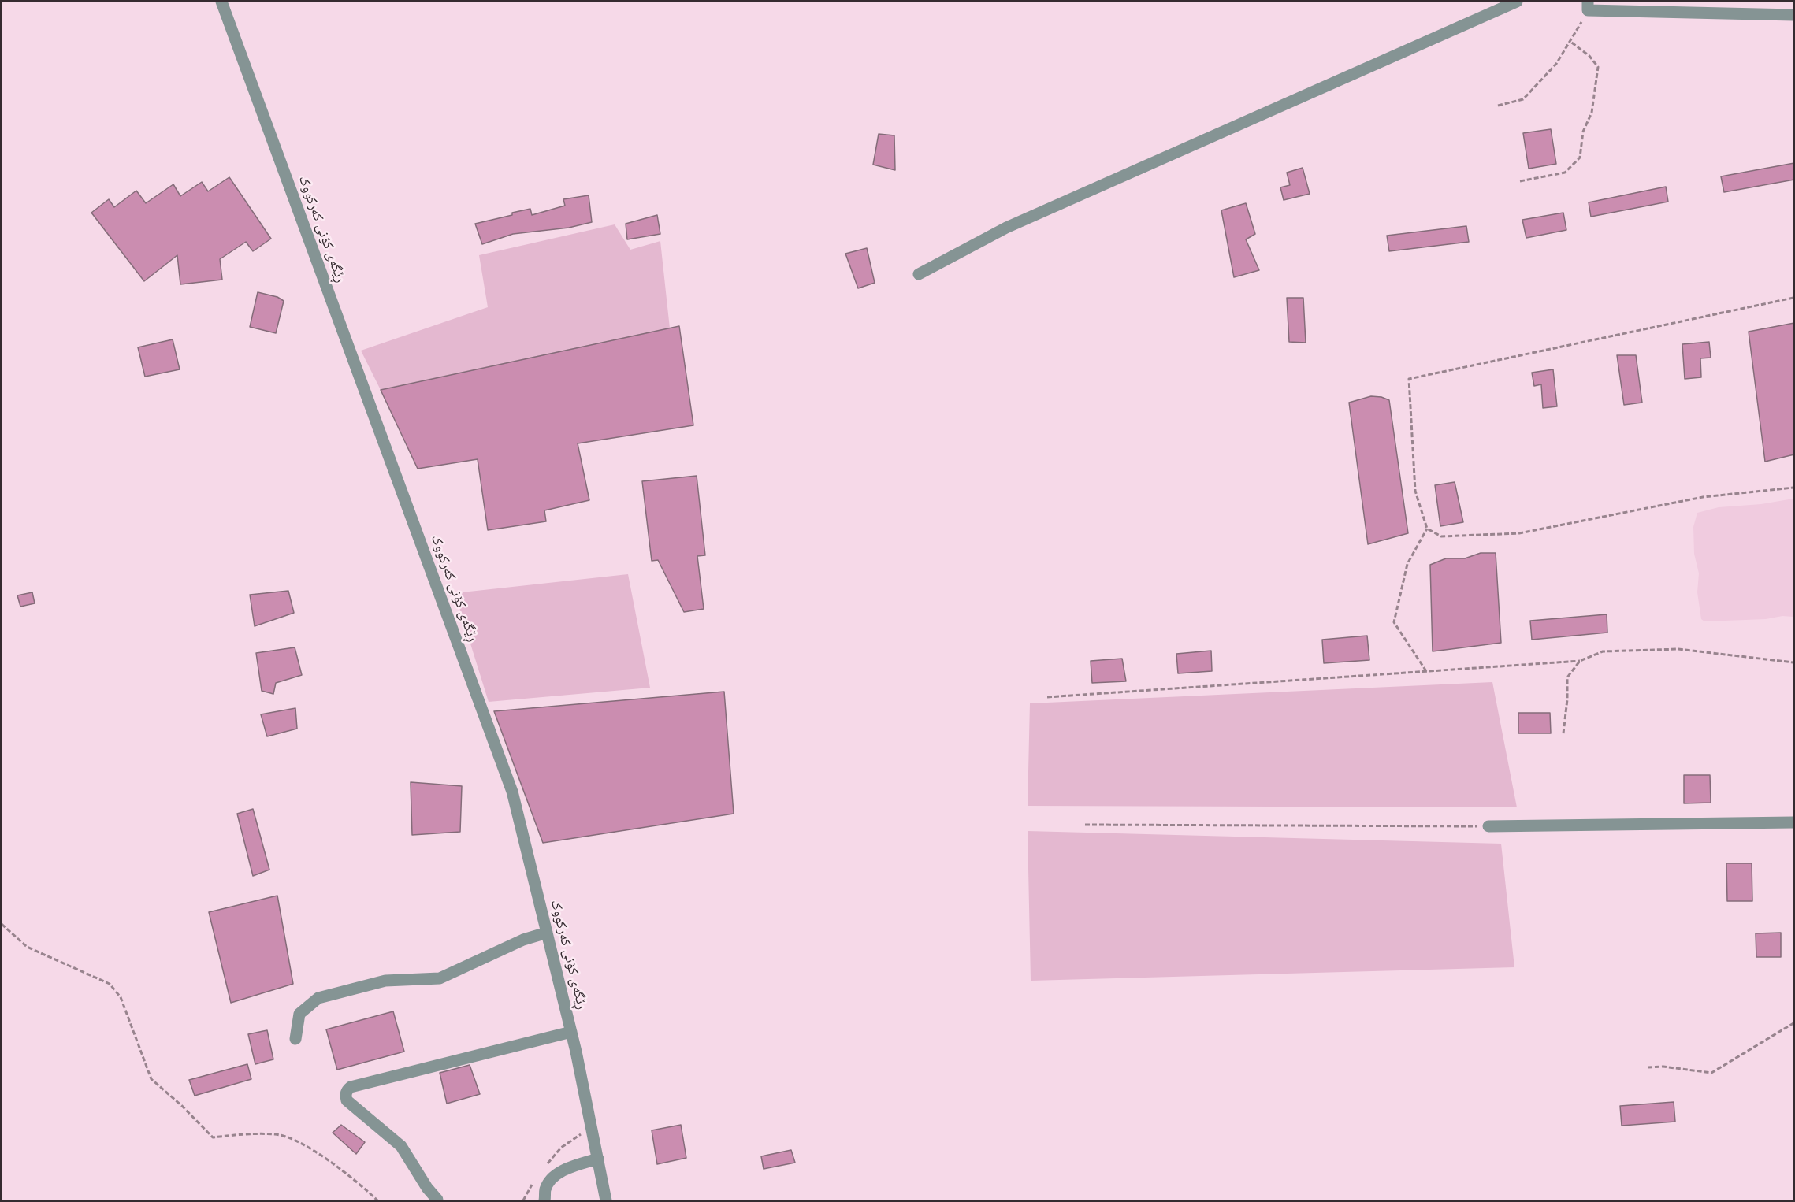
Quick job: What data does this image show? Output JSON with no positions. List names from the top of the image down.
{
  "streets": {
    "street": ["ڕێگەی کۆنی کەرکووک"]
  }
}
